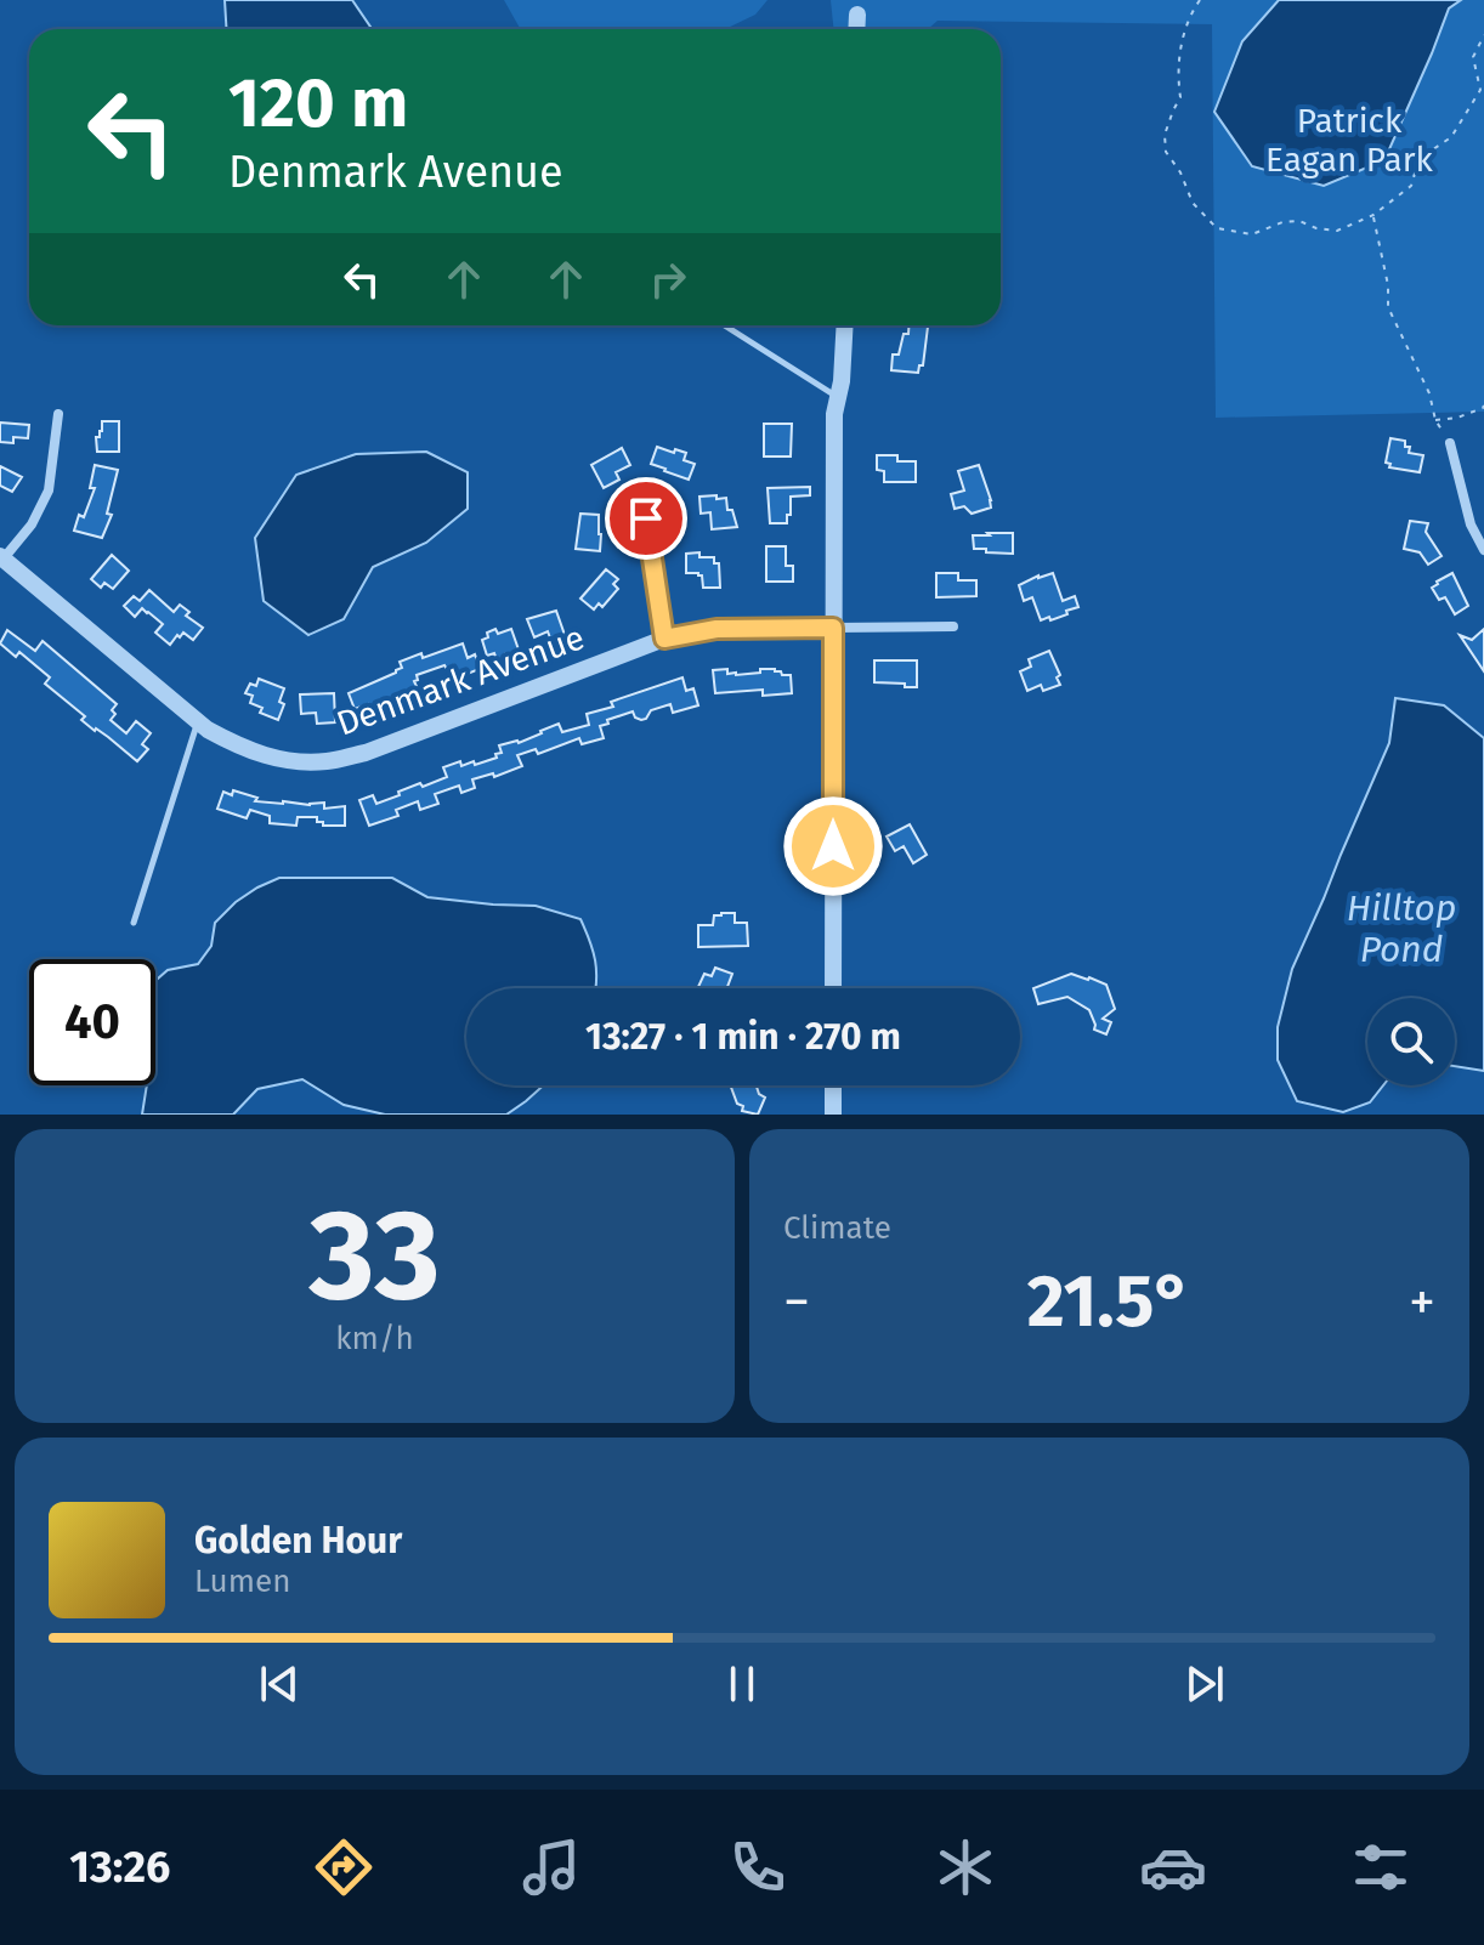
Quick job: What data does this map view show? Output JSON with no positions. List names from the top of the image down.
{
  "streets": {
    "street": ["Denmark Avenue"]
  },
  "water": ["Hilltop Pond"],
  "parks": ["Patrick Eagan Park"],
  "page": {
    "turn": ["120 m", "Denmark Avenue"],
    "limit": "40",
    "trip": "13:27 · 1 min · 270 m",
    "tile": [
      ["33", "km/h"],
      "Climate"
    ],
    "heat": ["−", "21.5°", "+"],
    "song": ["Golden Hour", "Lumen"],
    "tabs": "13:26"
  }
}
